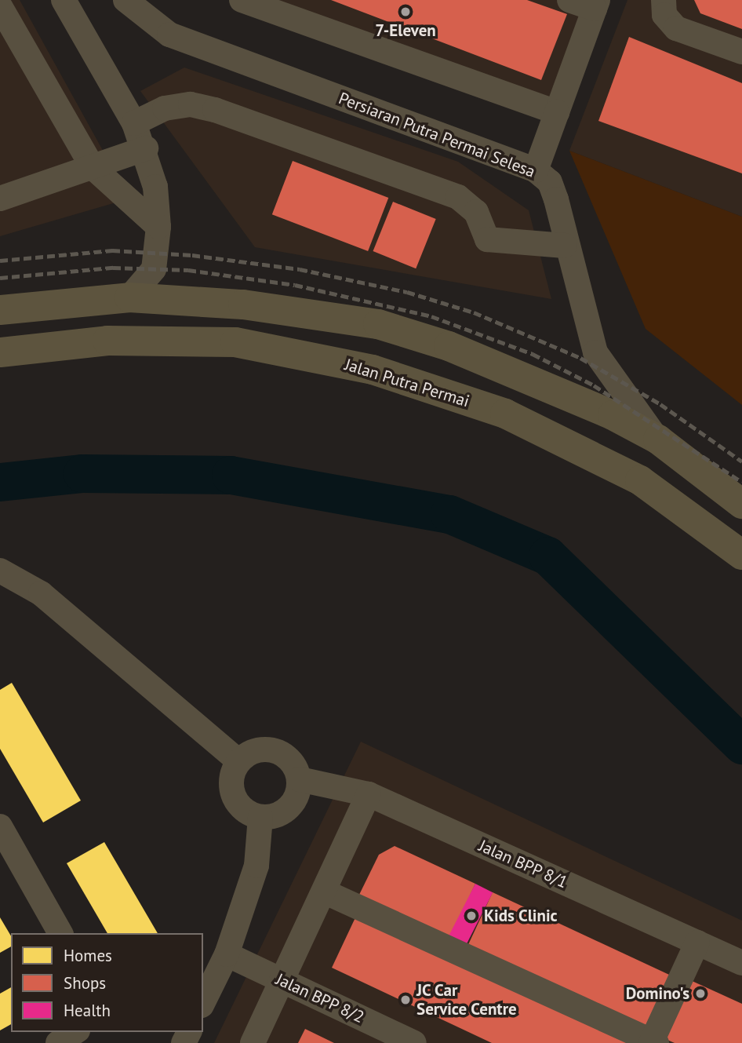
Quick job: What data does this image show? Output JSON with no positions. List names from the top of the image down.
{
  "streets": {
    "main road": ["Jalan Putra Permai"],
    "street": ["Persiaran Putra Permai Selesa", "Jalan BPP 8/1", "Jalan BPP 8/2"]
  },
  "places": [
    "7-Eleven",
    "Kids Clinic",
    "Domino's",
    "JC Car Service Centre"
  ],
  "legend": ["Homes", "Shops", "Health"]
}
